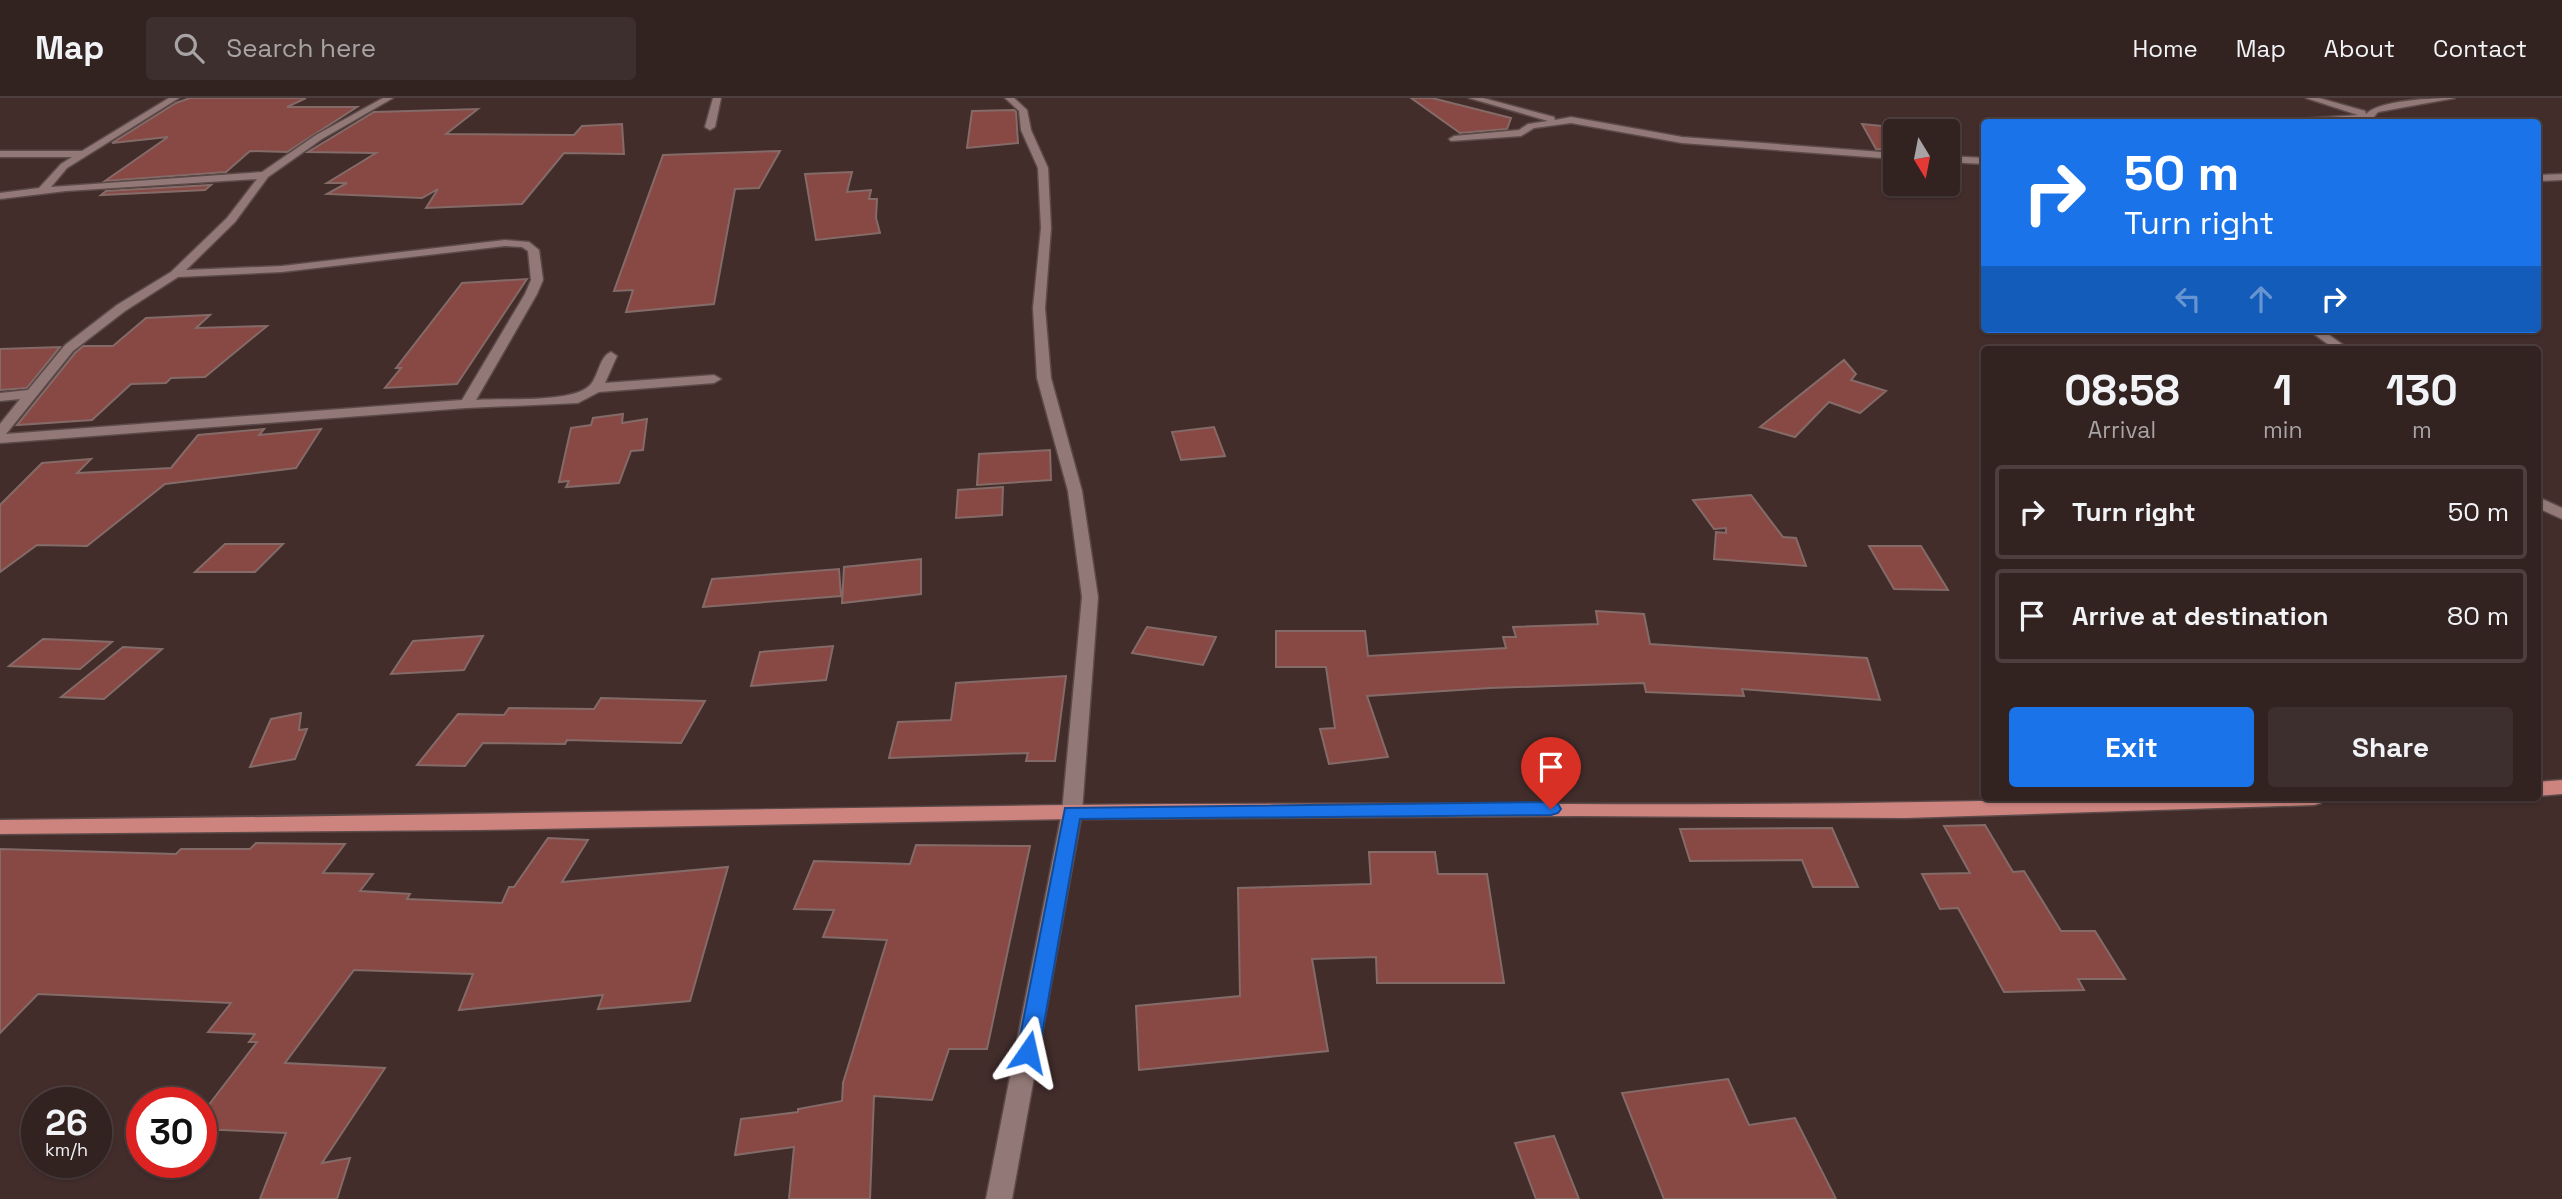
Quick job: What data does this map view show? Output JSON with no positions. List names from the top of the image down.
{
  "north": "bottom",
  "page": {
    "header": "Map",
    "search": "Search here",
    "nav": [
      "Home",
      "Map",
      "About",
      "Contact"
    ],
    "turn": ["50 m", "Turn right"],
    "eta": [
      "08:58",
      "Arrival",
      "1",
      "min",
      "130",
      "m"
    ],
    "list": [
      {
        "name": "Turn right",
        "value": "50 m"
      },
      {
        "name": "Arrive at destination",
        "value": "80 m"
      }
    ],
    "buttons": ["Exit", "Share"],
    "speed": "26 km/h",
    "limit": "30"
  }
}
